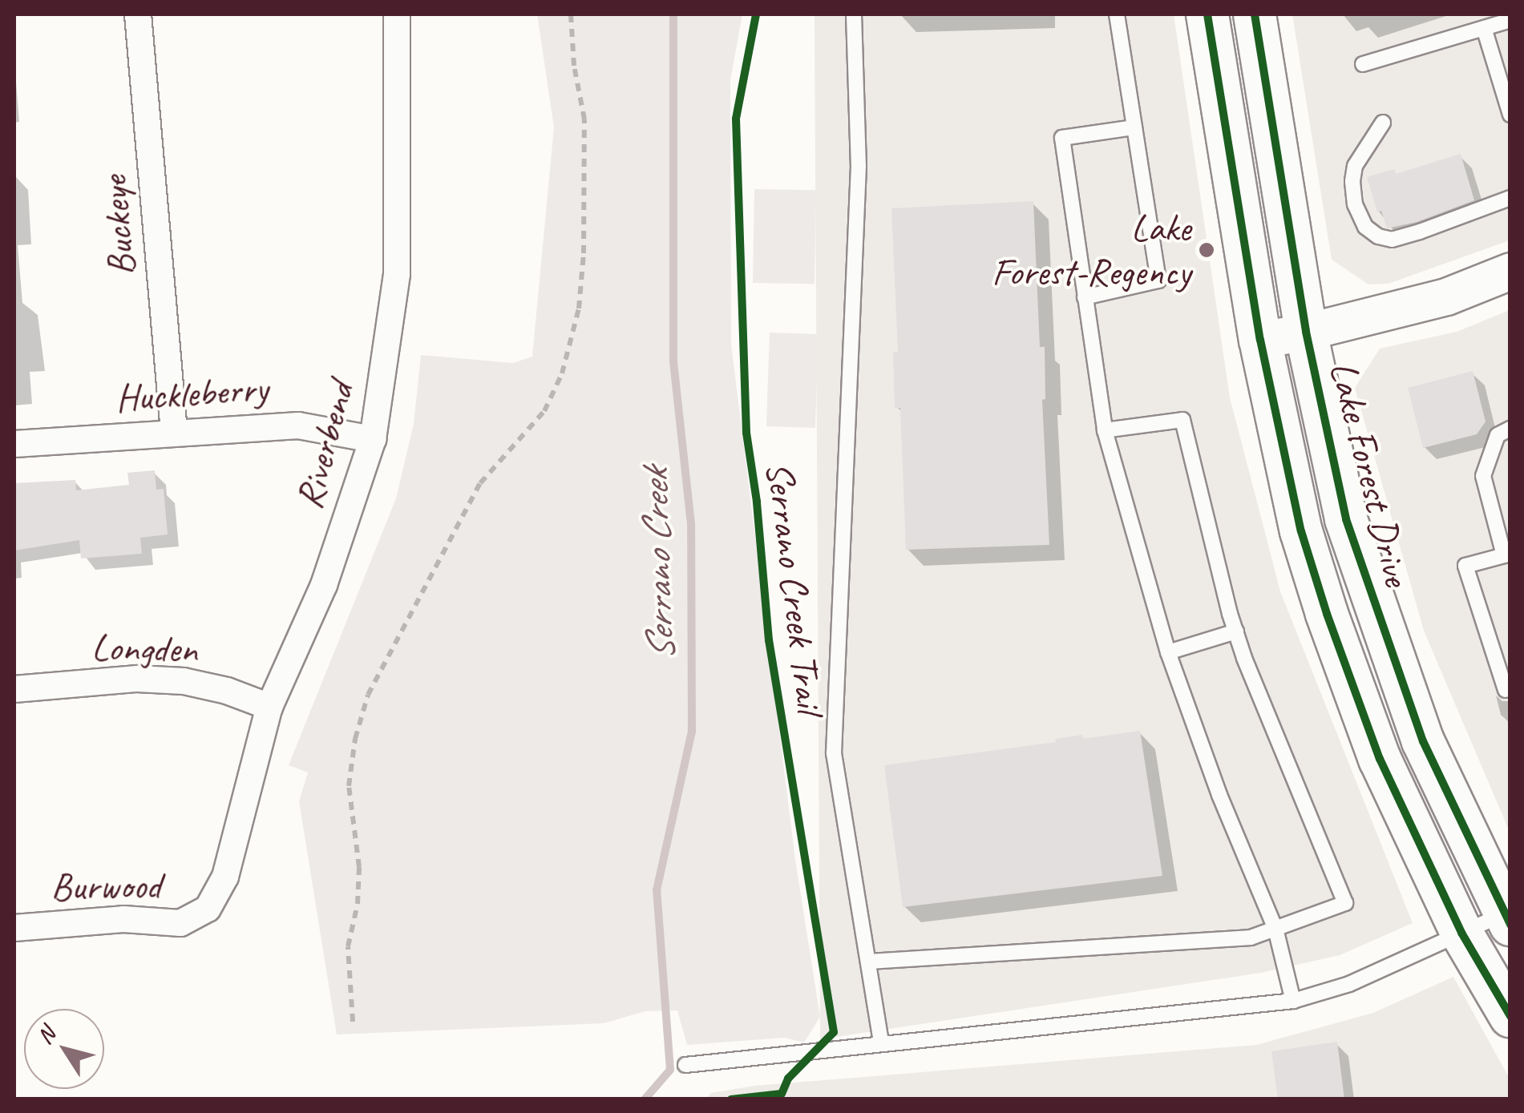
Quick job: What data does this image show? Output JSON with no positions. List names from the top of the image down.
{
  "streets": {
    "main road": ["Lake Forest Drive"],
    "street": [
      "Buckeye",
      "Huckleberry",
      "Riverbend",
      "Longden",
      "Burwood"
    ],
    "cycle path": ["Serrano Creek Trail"]
  },
  "crossings": [
    ["Buckeye", "Huckleberry"],
    ["Huckleberry", "Riverbend"],
    ["Riverbend", "Longden"],
    ["Riverbend", "Burwood"]
  ],
  "water": ["Serrano Creek"],
  "places": ["Lake Forest-Regency"],
  "north": "top left"
}
